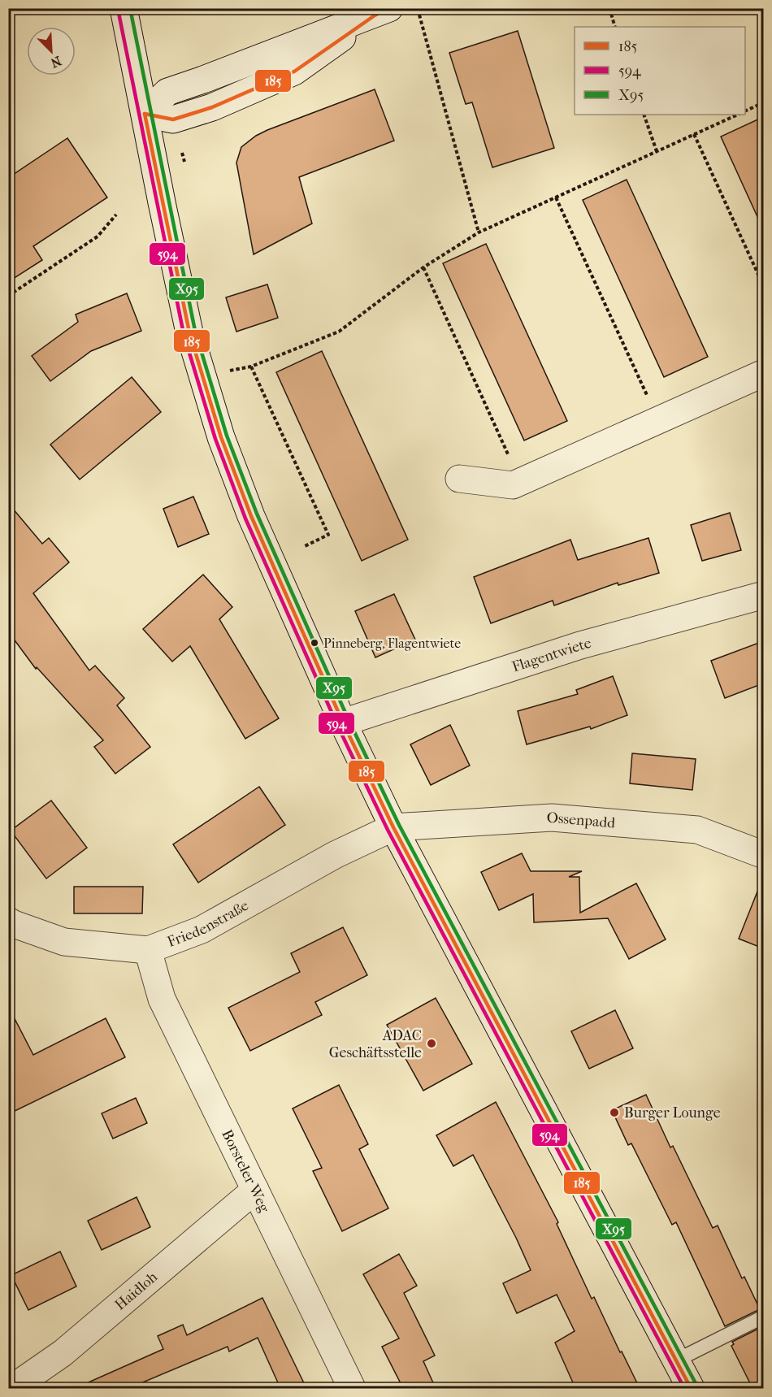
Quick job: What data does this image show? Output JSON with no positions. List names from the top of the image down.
{
  "streets": {
    "street": [
      "Flagentwiete",
      "Ossenpadd",
      "Friedenstraße",
      "Borsteler Weg",
      "Haidloh"
    ]
  },
  "crossings": [
    ["Ossenpadd", "Friedenstraße"],
    ["Friedenstraße", "Borsteler Weg"],
    ["Borsteler Weg", "Haidloh"]
  ],
  "places": ["Pinneberg, Flagentwiete", "ADAC Geschäftsstelle", "Burger Lounge"],
  "lines": ["transit line 185", "transit line X95", "transit line 594"],
  "legend": ["185", "594", "X95"],
  "north": "bottom right"
}
